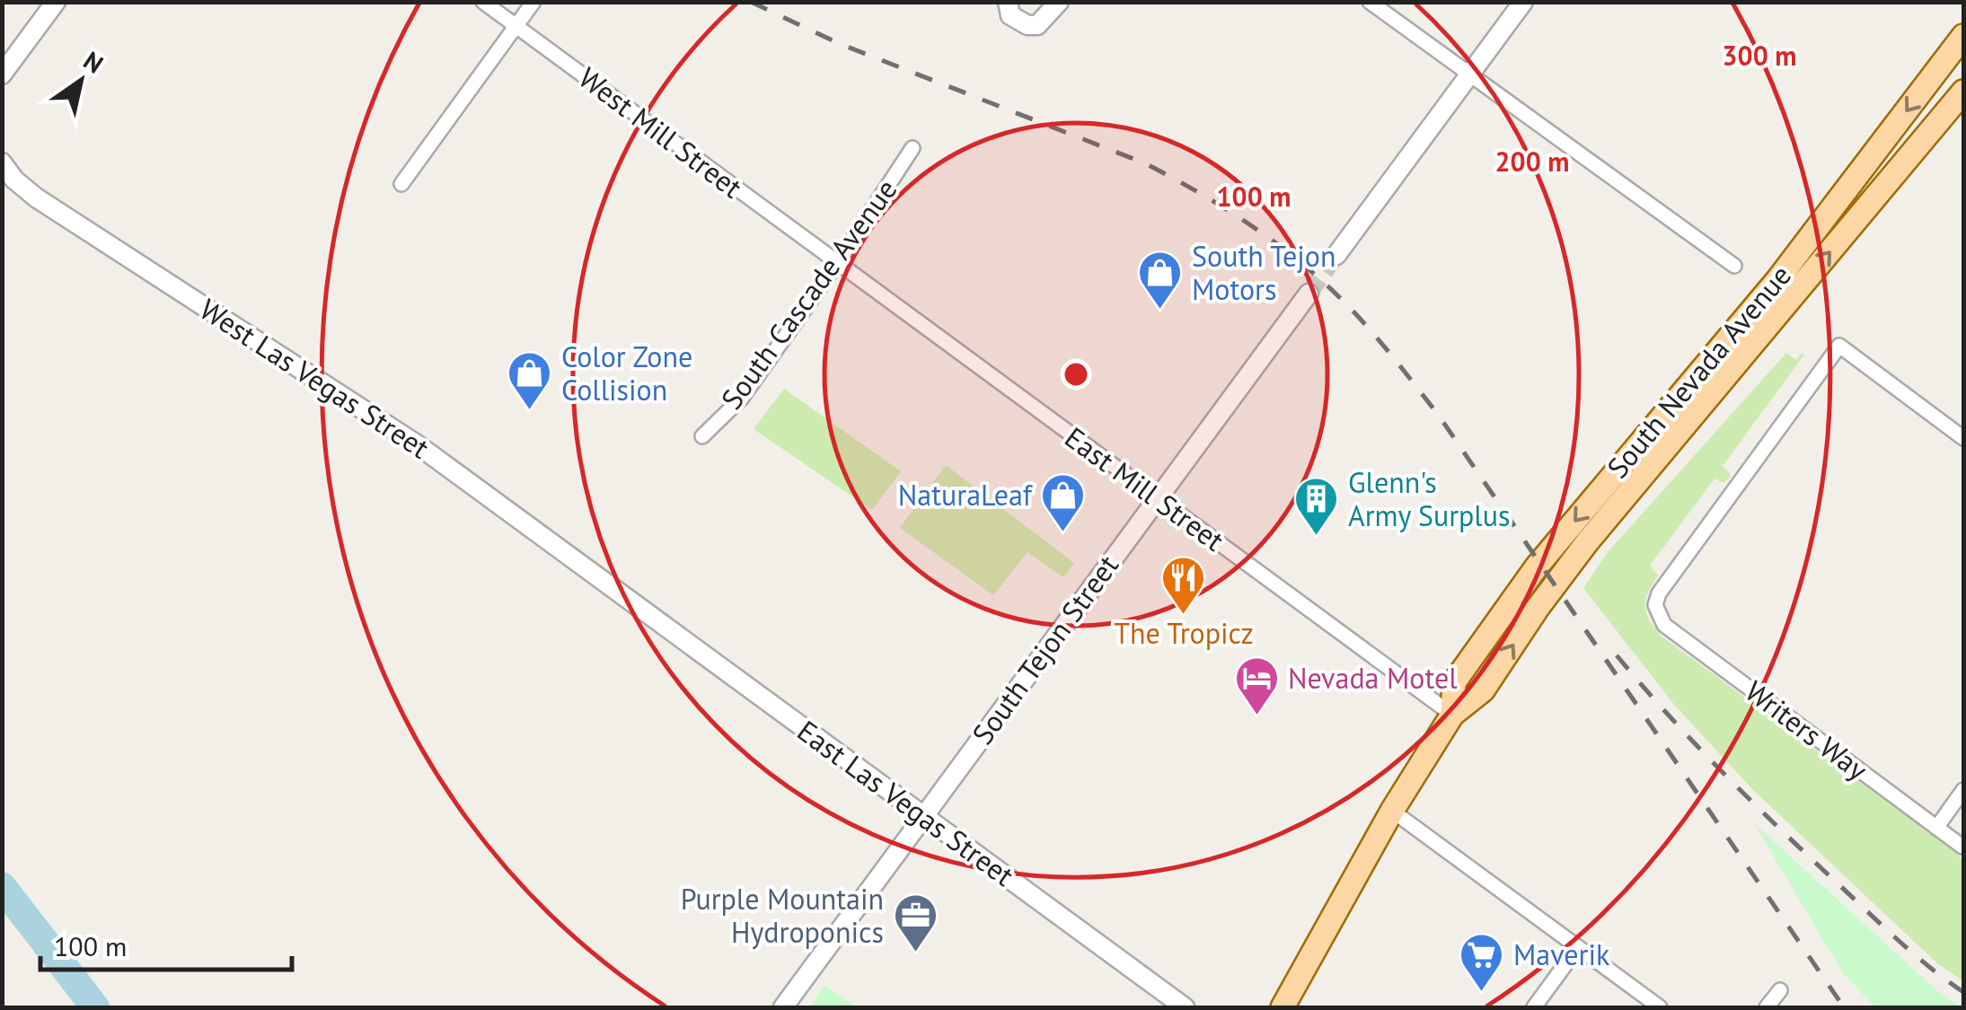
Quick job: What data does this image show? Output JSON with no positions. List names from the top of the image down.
{
  "streets": {
    "main road": ["South Nevada Avenue"],
    "street": [
      "West Mill Street",
      "South Cascade Avenue",
      "West Las Vegas Street",
      "East Mill Street",
      "South Tejon Street",
      "Writers Way",
      "East Las Vegas Street"
    ]
  },
  "crossings": [
    ["West Mill Street", "South Cascade Avenue"],
    ["West Mill Street", "East Mill Street"],
    ["South Cascade Avenue", "East Mill Street"],
    ["South Nevada Avenue", "East Mill Street"],
    ["West Las Vegas Street", "East Las Vegas Street"],
    ["East Mill Street", "South Tejon Street"],
    ["South Tejon Street", "East Las Vegas Street"]
  ],
  "places": {
    "shop": ["South Tejon Motors", "Color Zone Collision", "NaturaLeaf"],
    "building": ["Glenn's Army Surplus"],
    "restaurant": ["The Tropicz"],
    "hotel": ["Nevada Motel"],
    "office": ["Purple Mountain Hydroponics"],
    "supermarket": ["Maverik"]
  },
  "scale_bar": "100 m",
  "north": "top right",
  "rings": ["300 m", "200 m", "100 m"]
}
